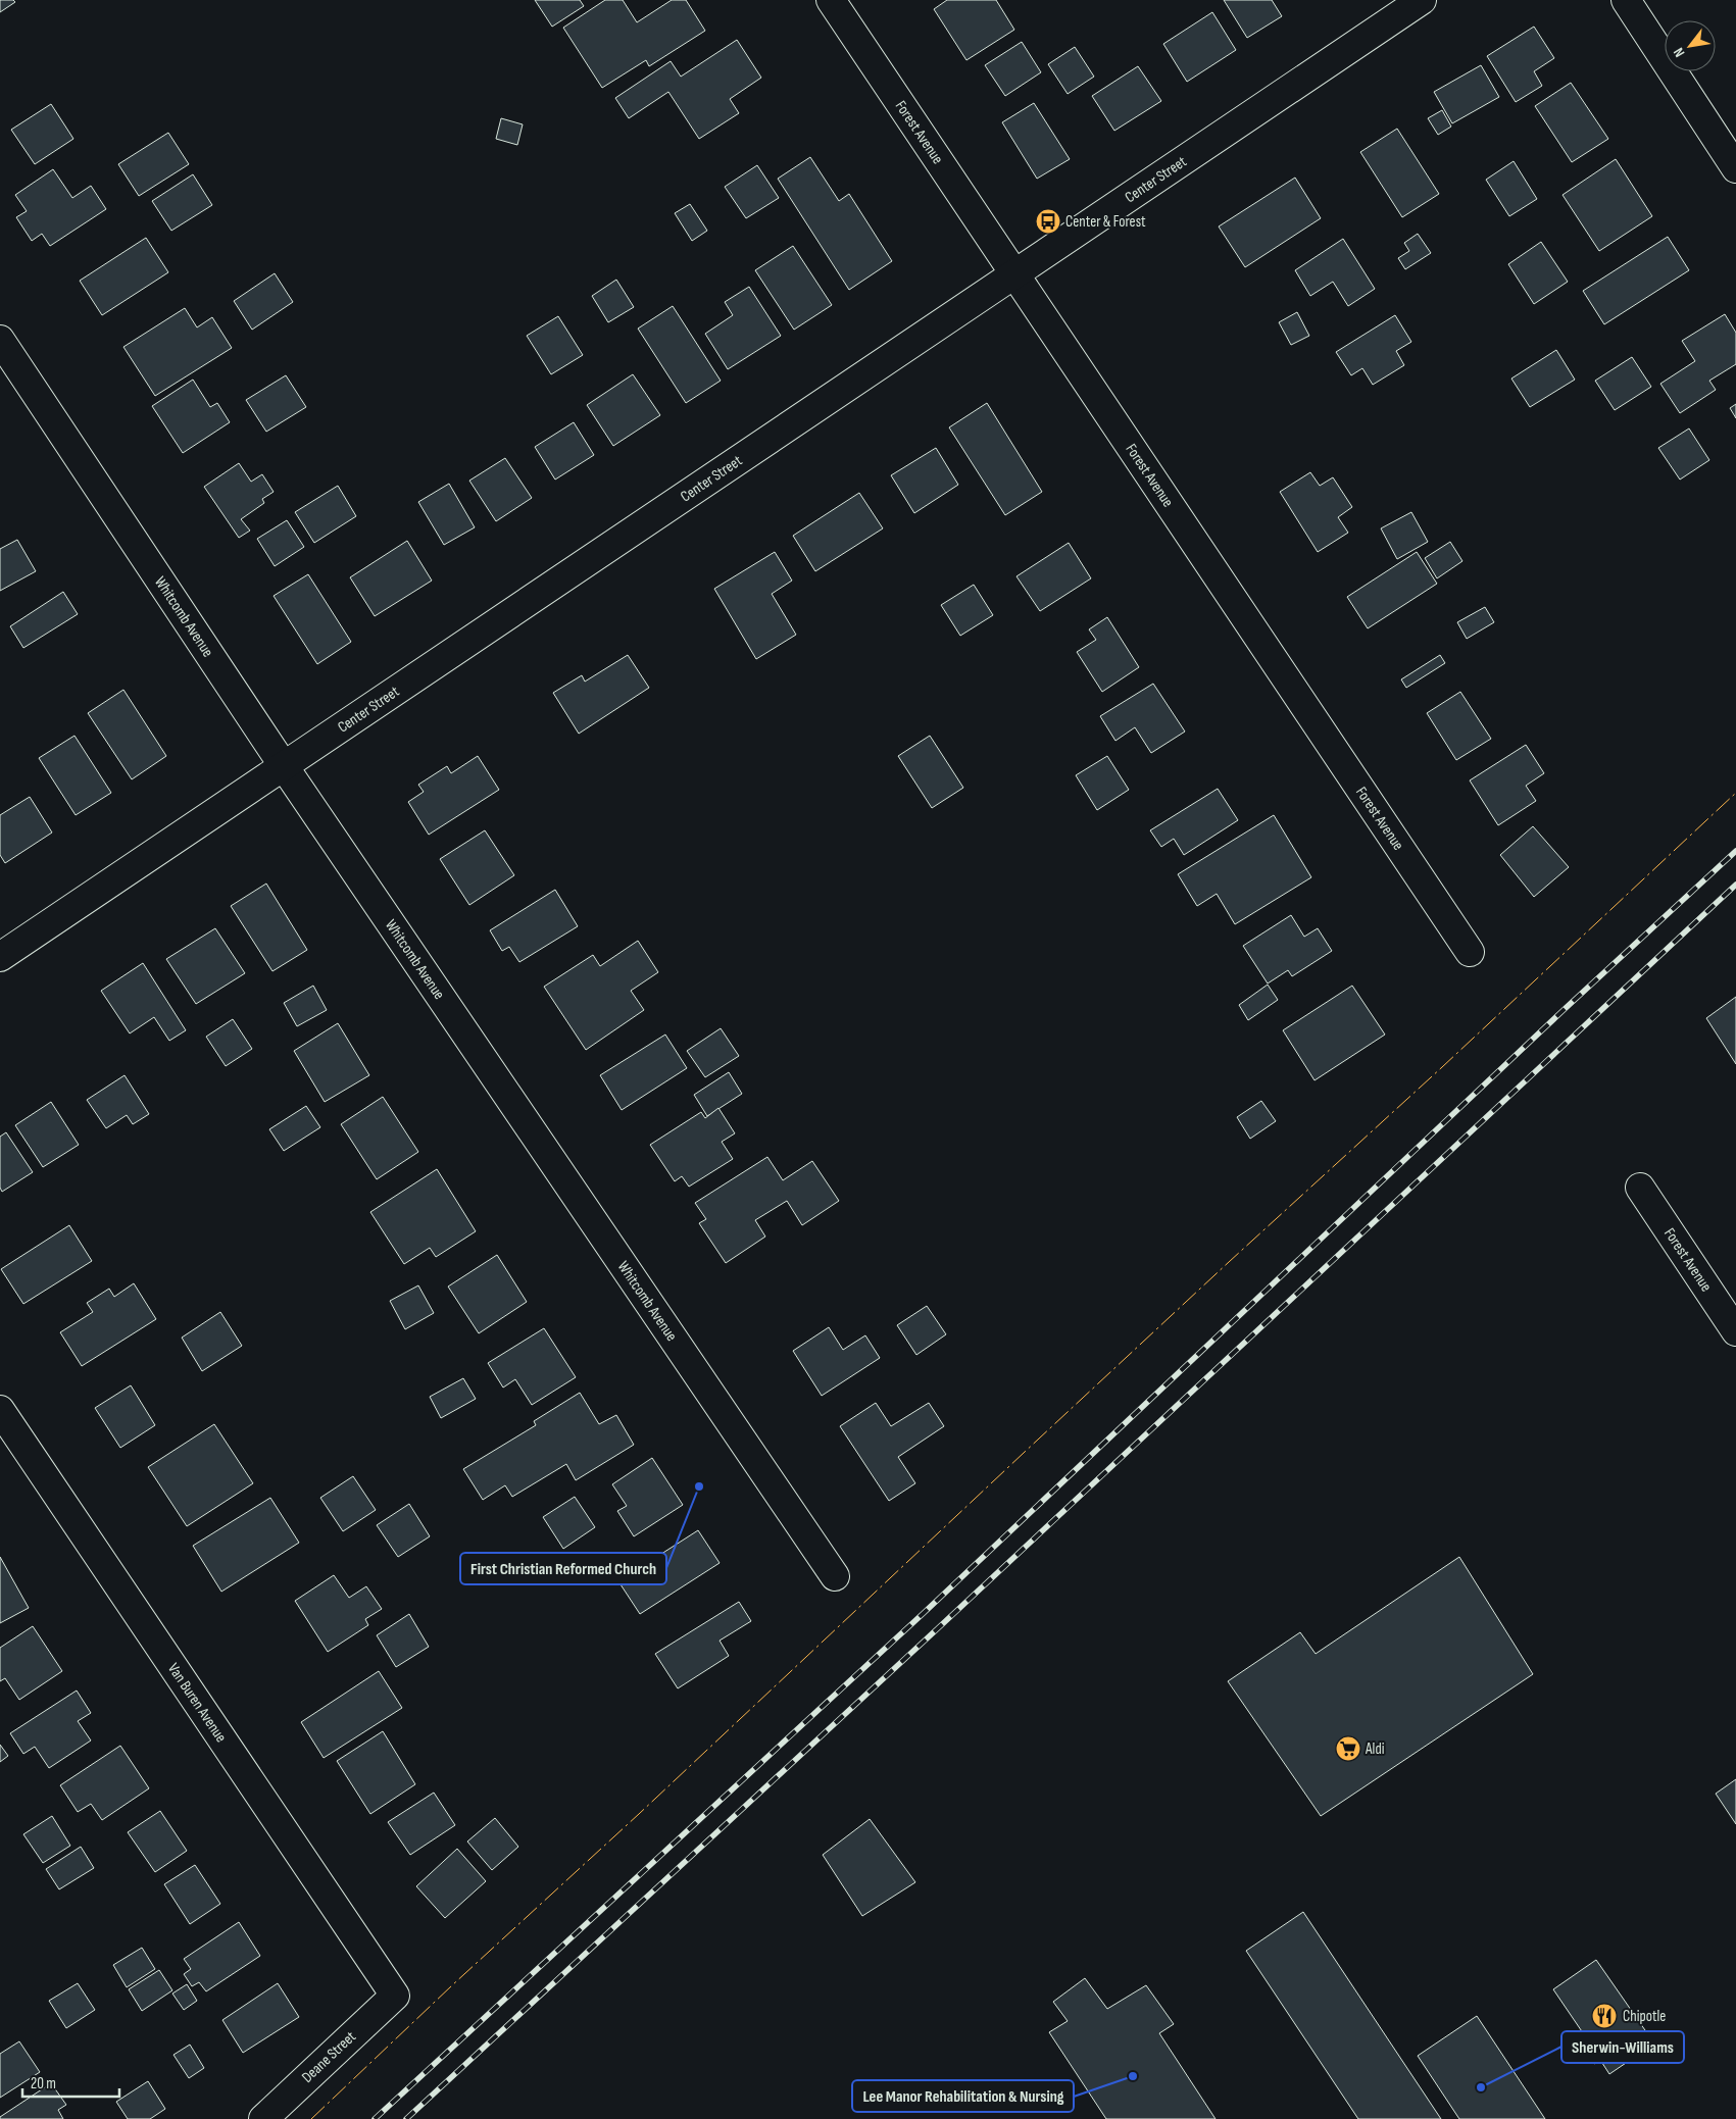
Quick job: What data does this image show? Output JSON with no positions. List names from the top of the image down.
{
  "streets": {
    "street": [
      "Forest Avenue",
      "Center Street",
      "Whitcomb Avenue",
      "Van Buren Avenue",
      "Deane Street"
    ]
  },
  "crossings": [
    ["Forest Avenue", "Center Street"],
    ["Center Street", "Whitcomb Avenue"],
    ["Van Buren Avenue", "Deane Street"]
  ],
  "places": {
    "bus stop": ["Center & Forest"],
    "other": ["First Christian Reformed Church", "Lee Manor Rehabilitation & Nursing", "Sherwin-Williams"],
    "supermarket": ["Aldi"],
    "restaurant": ["Chipotle"]
  },
  "scale_bar": "20 m",
  "north": "bottom left"
}
